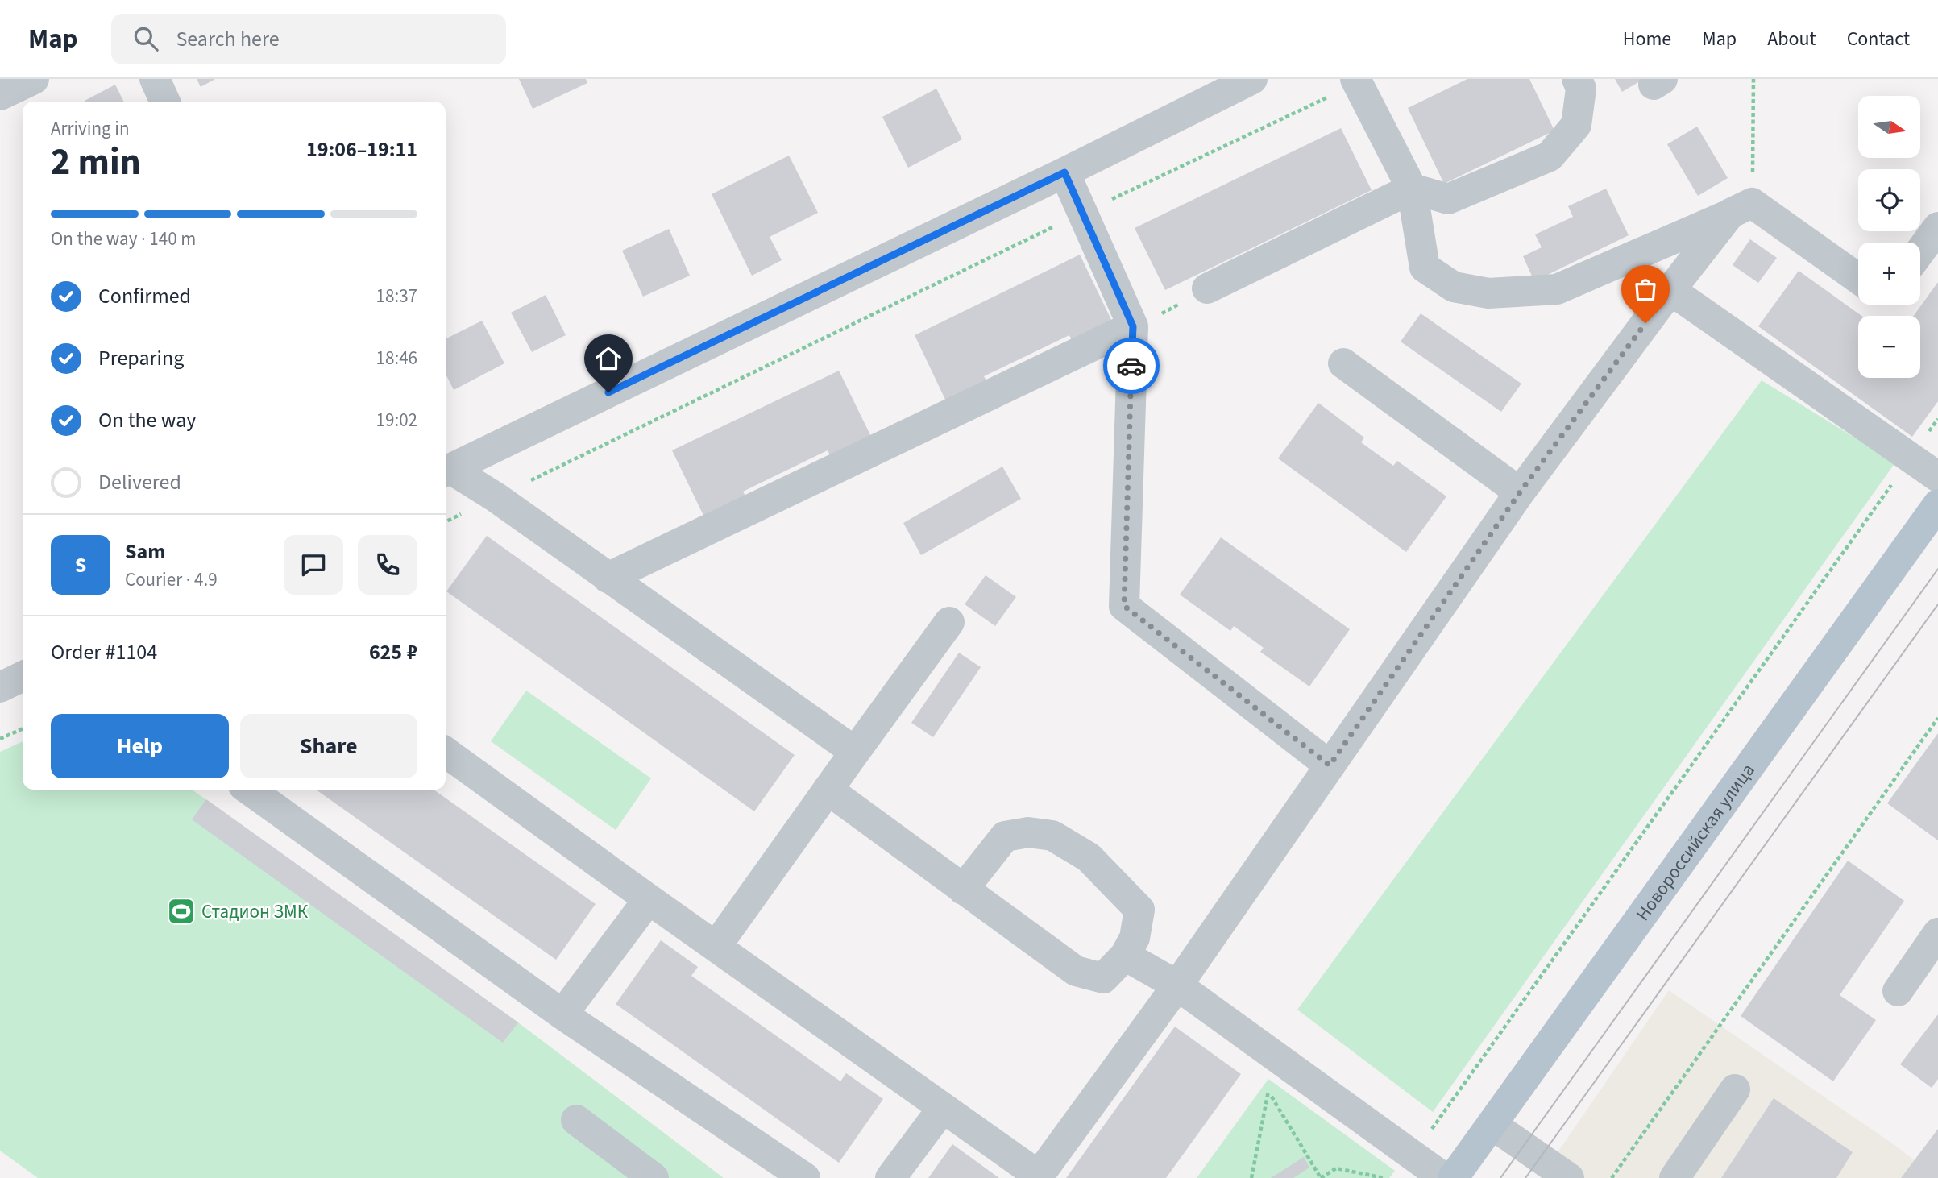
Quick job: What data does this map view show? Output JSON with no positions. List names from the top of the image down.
{
  "streets": {
    "main road": ["Новороссийская улица"]
  },
  "places": {
    "sports": ["Стадион ЗМК"]
  },
  "north": "right",
  "page": {
    "header": "Map",
    "search": "Search here",
    "nav": [
      "Home",
      "Map",
      "About",
      "Contact"
    ],
    "map_buttons": ["+", "−"],
    "heading": ["2 min", "Arriving in", "19:06–19:11"],
    "panel": [
      "Sam",
      "Courier · 4.9",
      "Order #1104",
      "625 ₽"
    ],
    "bar": "On the way · 140 m",
    "list": [
      ["Confirmed", "18:37"],
      ["Preparing", "18:46"],
      ["On the way", "19:02"],
      "Delivered"
    ],
    "round": "S",
    "buttons": ["Help", "Share"]
  }
}
